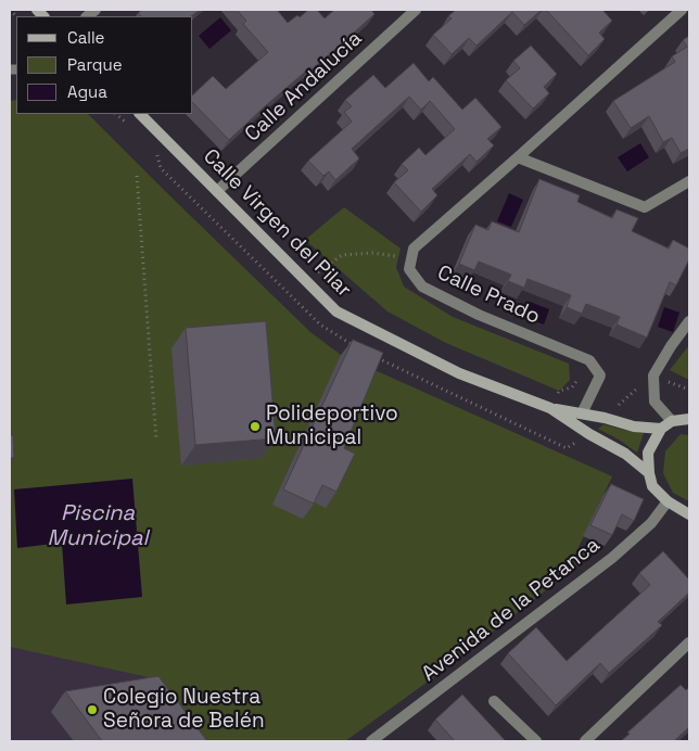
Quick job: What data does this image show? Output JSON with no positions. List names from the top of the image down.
{
  "streets": {
    "main road": ["Calle Virgen del Pilar"],
    "street": ["Calle Andalucía", "Calle Prado", "Avenida de la Petanca"]
  },
  "crossings": [
    ["Calle Andalucía", "Calle Virgen del Pilar"],
    ["Calle Virgen del Pilar", "Calle Prado"]
  ],
  "water": ["Piscina Municipal"],
  "places": ["Polideportivo Municipal", "Colegio Nuestra Señora de Belén"],
  "legend": ["Calle", "Parque", "Agua"]
}
